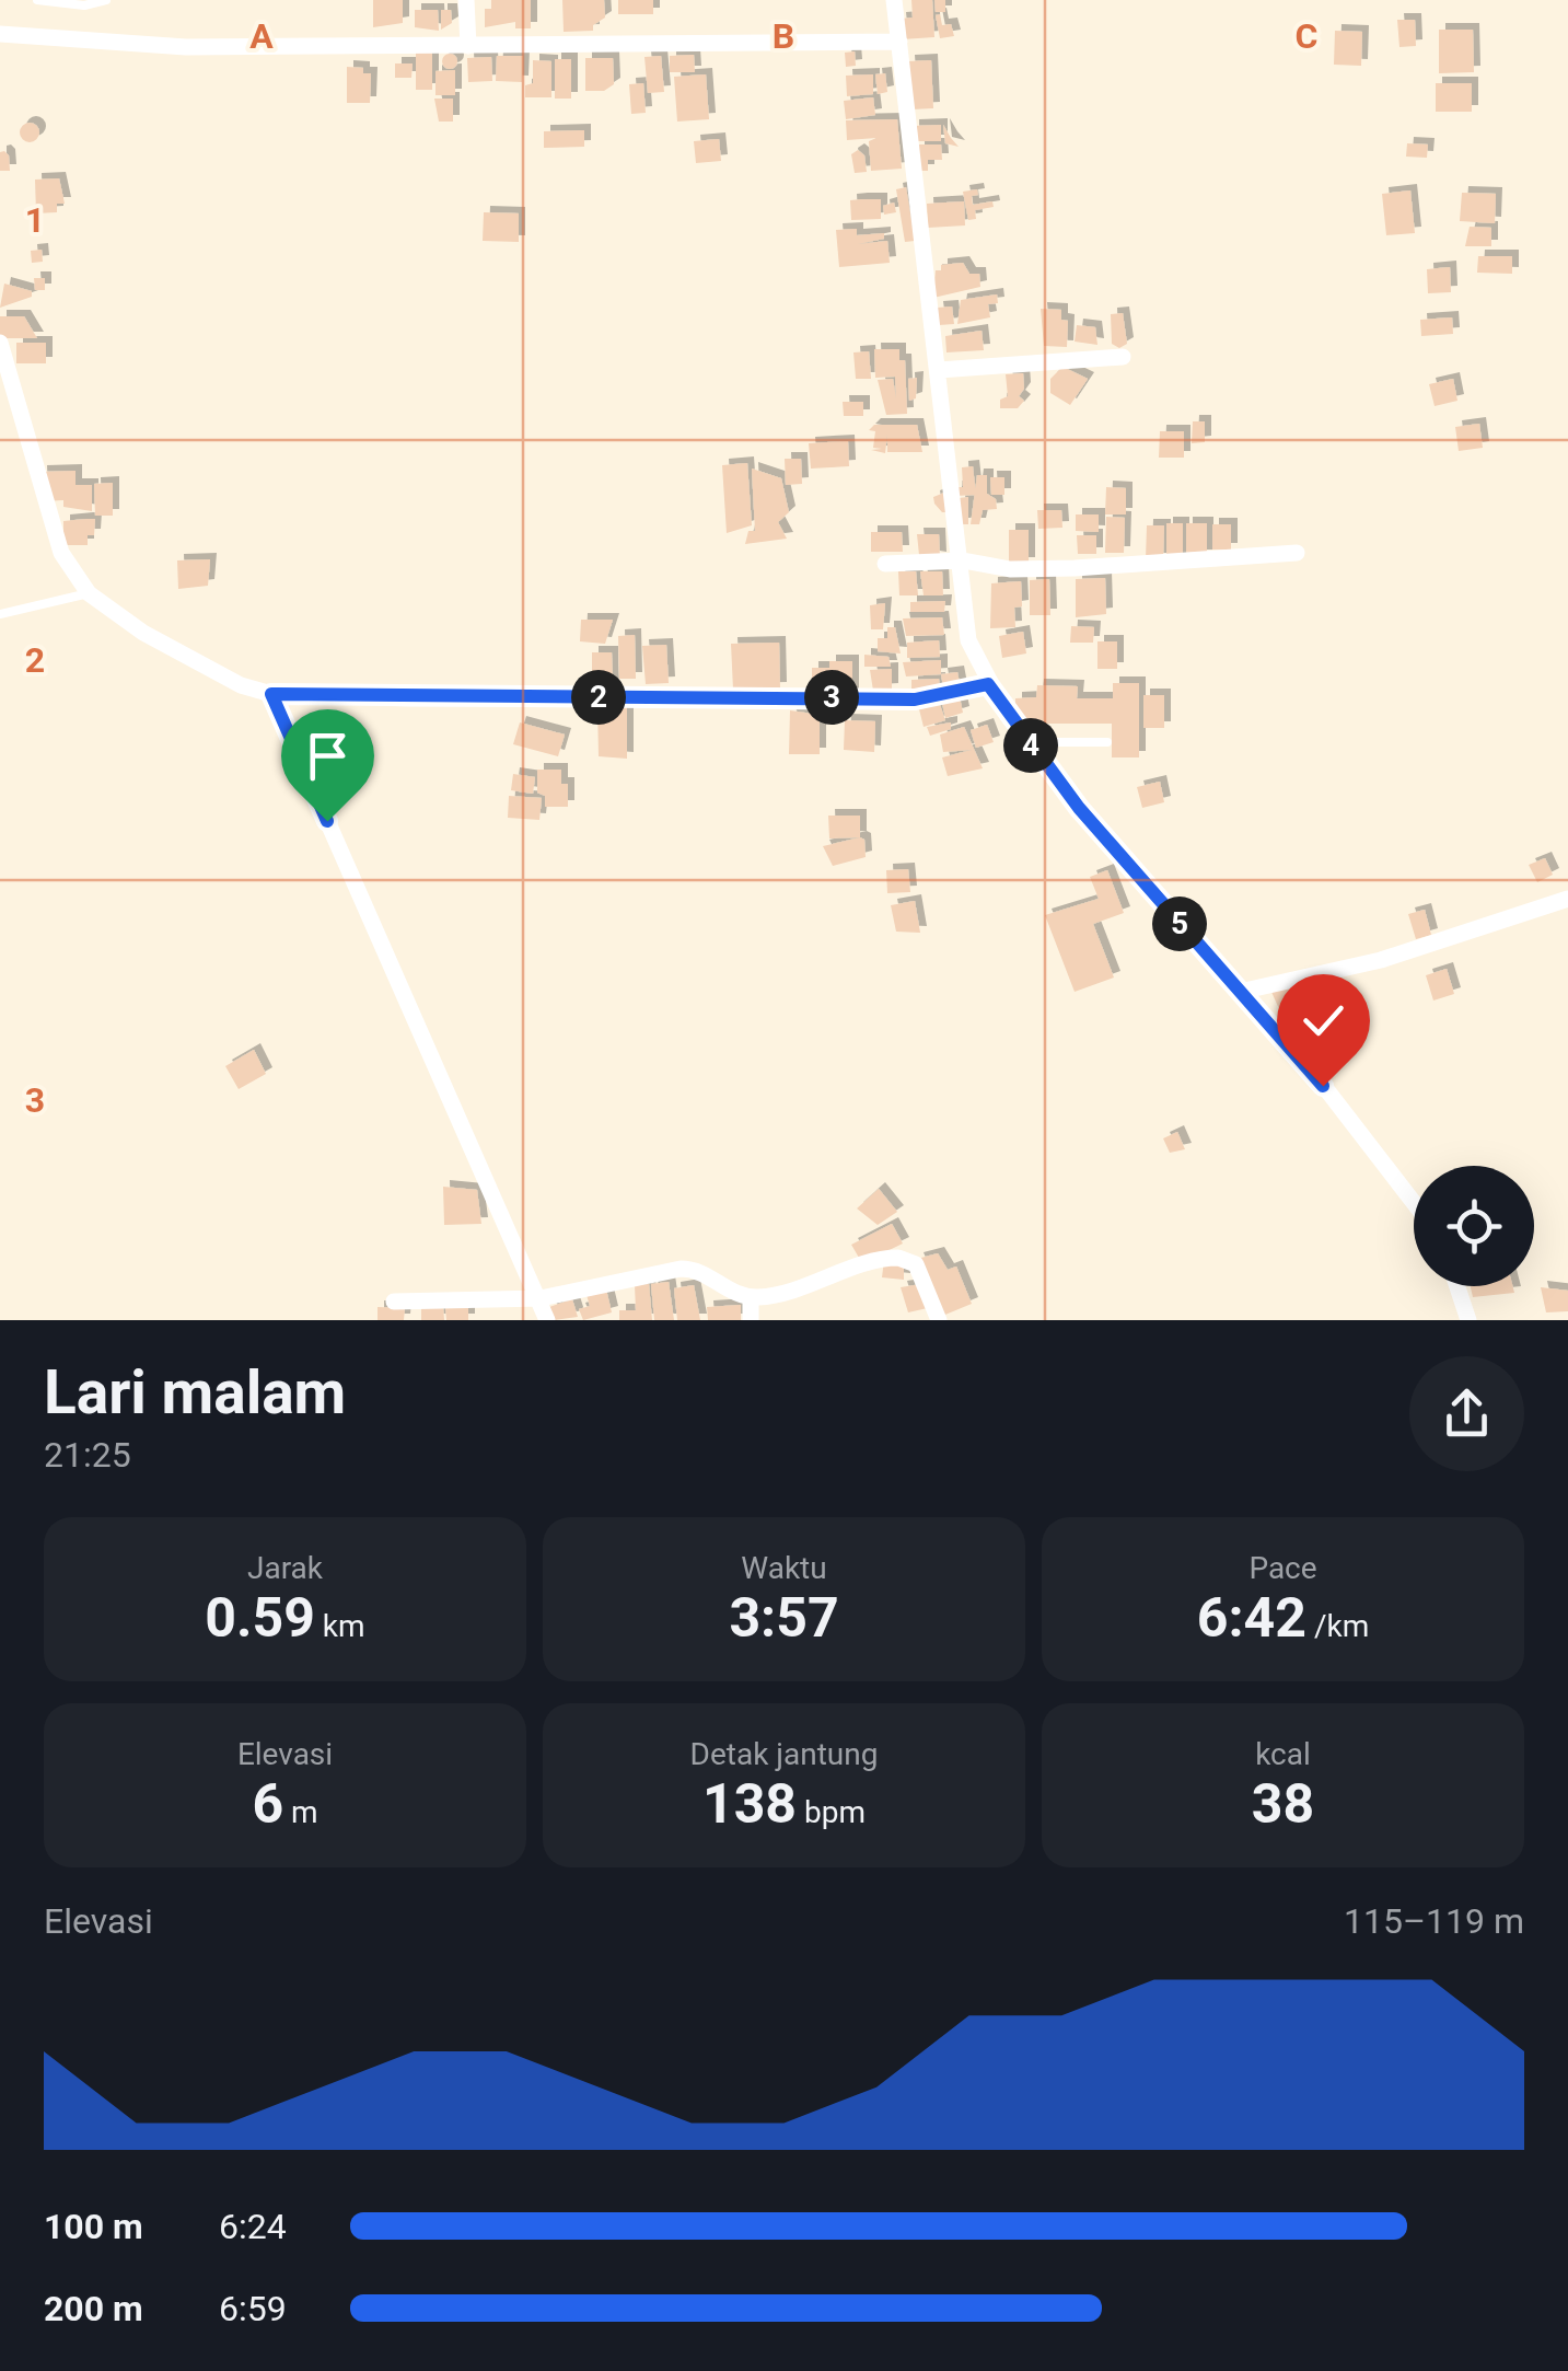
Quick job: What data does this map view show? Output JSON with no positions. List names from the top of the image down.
{
  "page": {
    "pins": [
      "2",
      "3",
      "4",
      "5"
    ],
    "heading": ["Lari malam", "21:25"],
    "stats": [
      ["Jarak", "0.59 km"],
      ["Waktu", "3:57"],
      ["Pace", "6:42 /km"],
      ["Elevasi", "6 m"],
      ["Detak jantung", "138 bpm"],
      ["kcal", "38"]
    ],
    "chart": ["Elevasi", "115–119 m"],
    "list": [
      {
        "name": "100 m",
        "note": "6:24"
      },
      {
        "name": "200 m",
        "note": "6:59"
      }
    ]
  },
  "grid": {
    "columns": ["A", "B", "C"],
    "rows": ["1", "2", "3"]
  }
}
